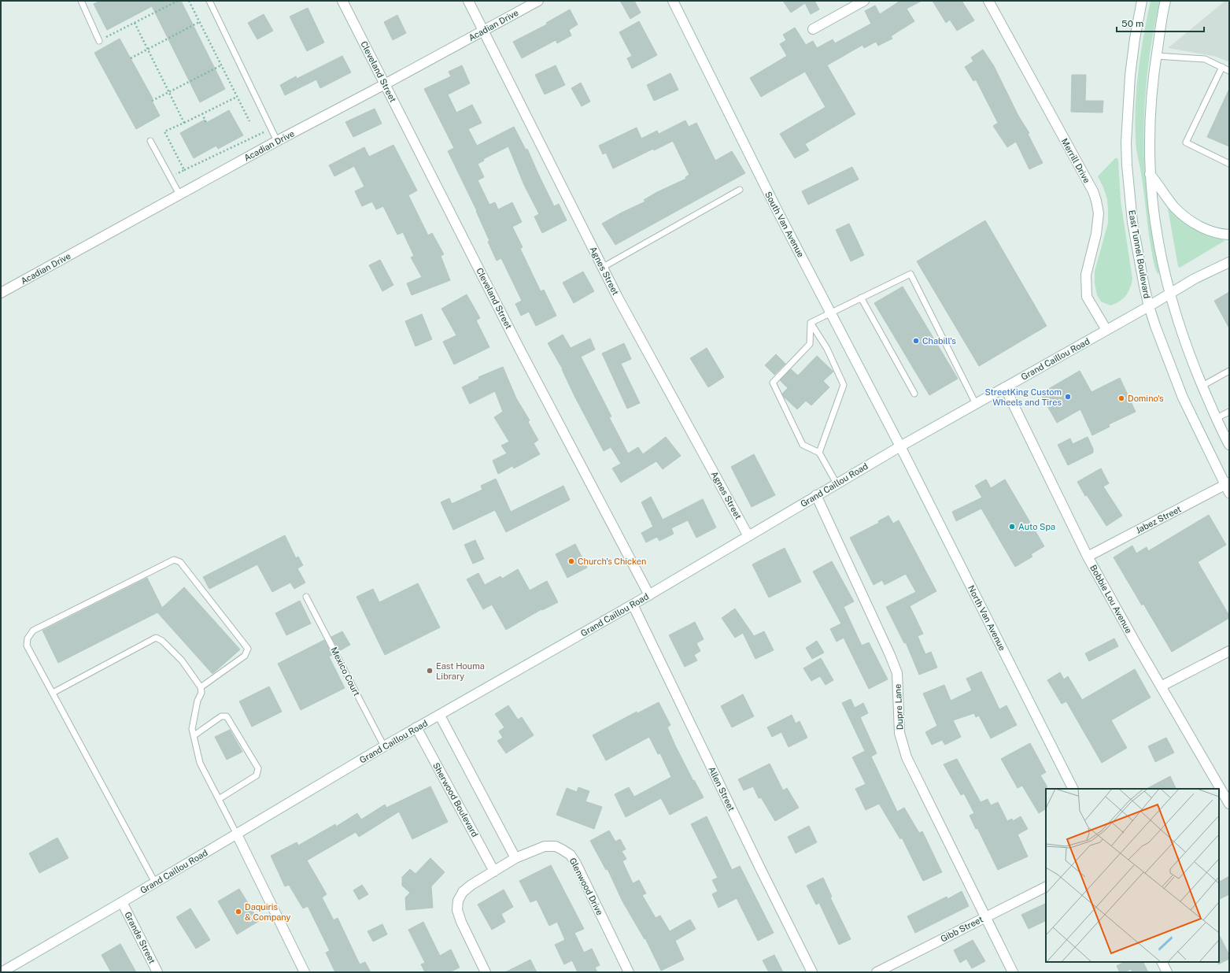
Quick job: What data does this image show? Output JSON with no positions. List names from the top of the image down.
{
  "streets": {
    "street": [
      "Acadian Drive",
      "Cleveland Street",
      "Merrill Drive",
      "South Van Avenue",
      "East Tunnel Boulevard",
      "Agnes Street",
      "Grand Caillou Road",
      "Jabez Street",
      "Bobbie Lou Avenue",
      "North Van Avenue",
      "Dupre Lane",
      "Allen Street",
      "Sherwood Boulevard",
      "Glenwood Drive",
      "Gibb Street",
      "Grande Street"
    ],
    "lane": ["Mexico Court"]
  },
  "crossings": [
    ["Acadian Drive", "Cleveland Street"],
    ["Acadian Drive", "Agnes Street"],
    ["Cleveland Street", "Grand Caillou Road"],
    ["Merrill Drive", "Grand Caillou Road"],
    ["South Van Avenue", "Grand Caillou Road"],
    ["South Van Avenue", "North Van Avenue"],
    ["East Tunnel Boulevard", "Grand Caillou Road"],
    ["East Tunnel Boulevard", "Jabez Street"],
    ["Agnes Street", "Grand Caillou Road"],
    ["Grand Caillou Road", "Bobbie Lou Avenue"],
    ["Grand Caillou Road", "North Van Avenue"],
    ["Grand Caillou Road", "Mexico Court"],
    ["Grand Caillou Road", "Dupre Lane"],
    ["Grand Caillou Road", "Allen Street"],
    ["Grand Caillou Road", "Sherwood Boulevard"],
    ["Grand Caillou Road", "Grande Street"],
    ["Jabez Street", "Bobbie Lou Avenue"],
    ["Dupre Lane", "Gibb Street"],
    ["Sherwood Boulevard", "Glenwood Drive"]
  ],
  "places": [
    "Chabill's",
    "StreetKing Custom Wheels and Tires",
    "Domino's",
    "Auto Spa",
    "Church's Chicken",
    "East Houma Library",
    "Daquiris & Company"
  ],
  "scale_bar": "50 m"
}
